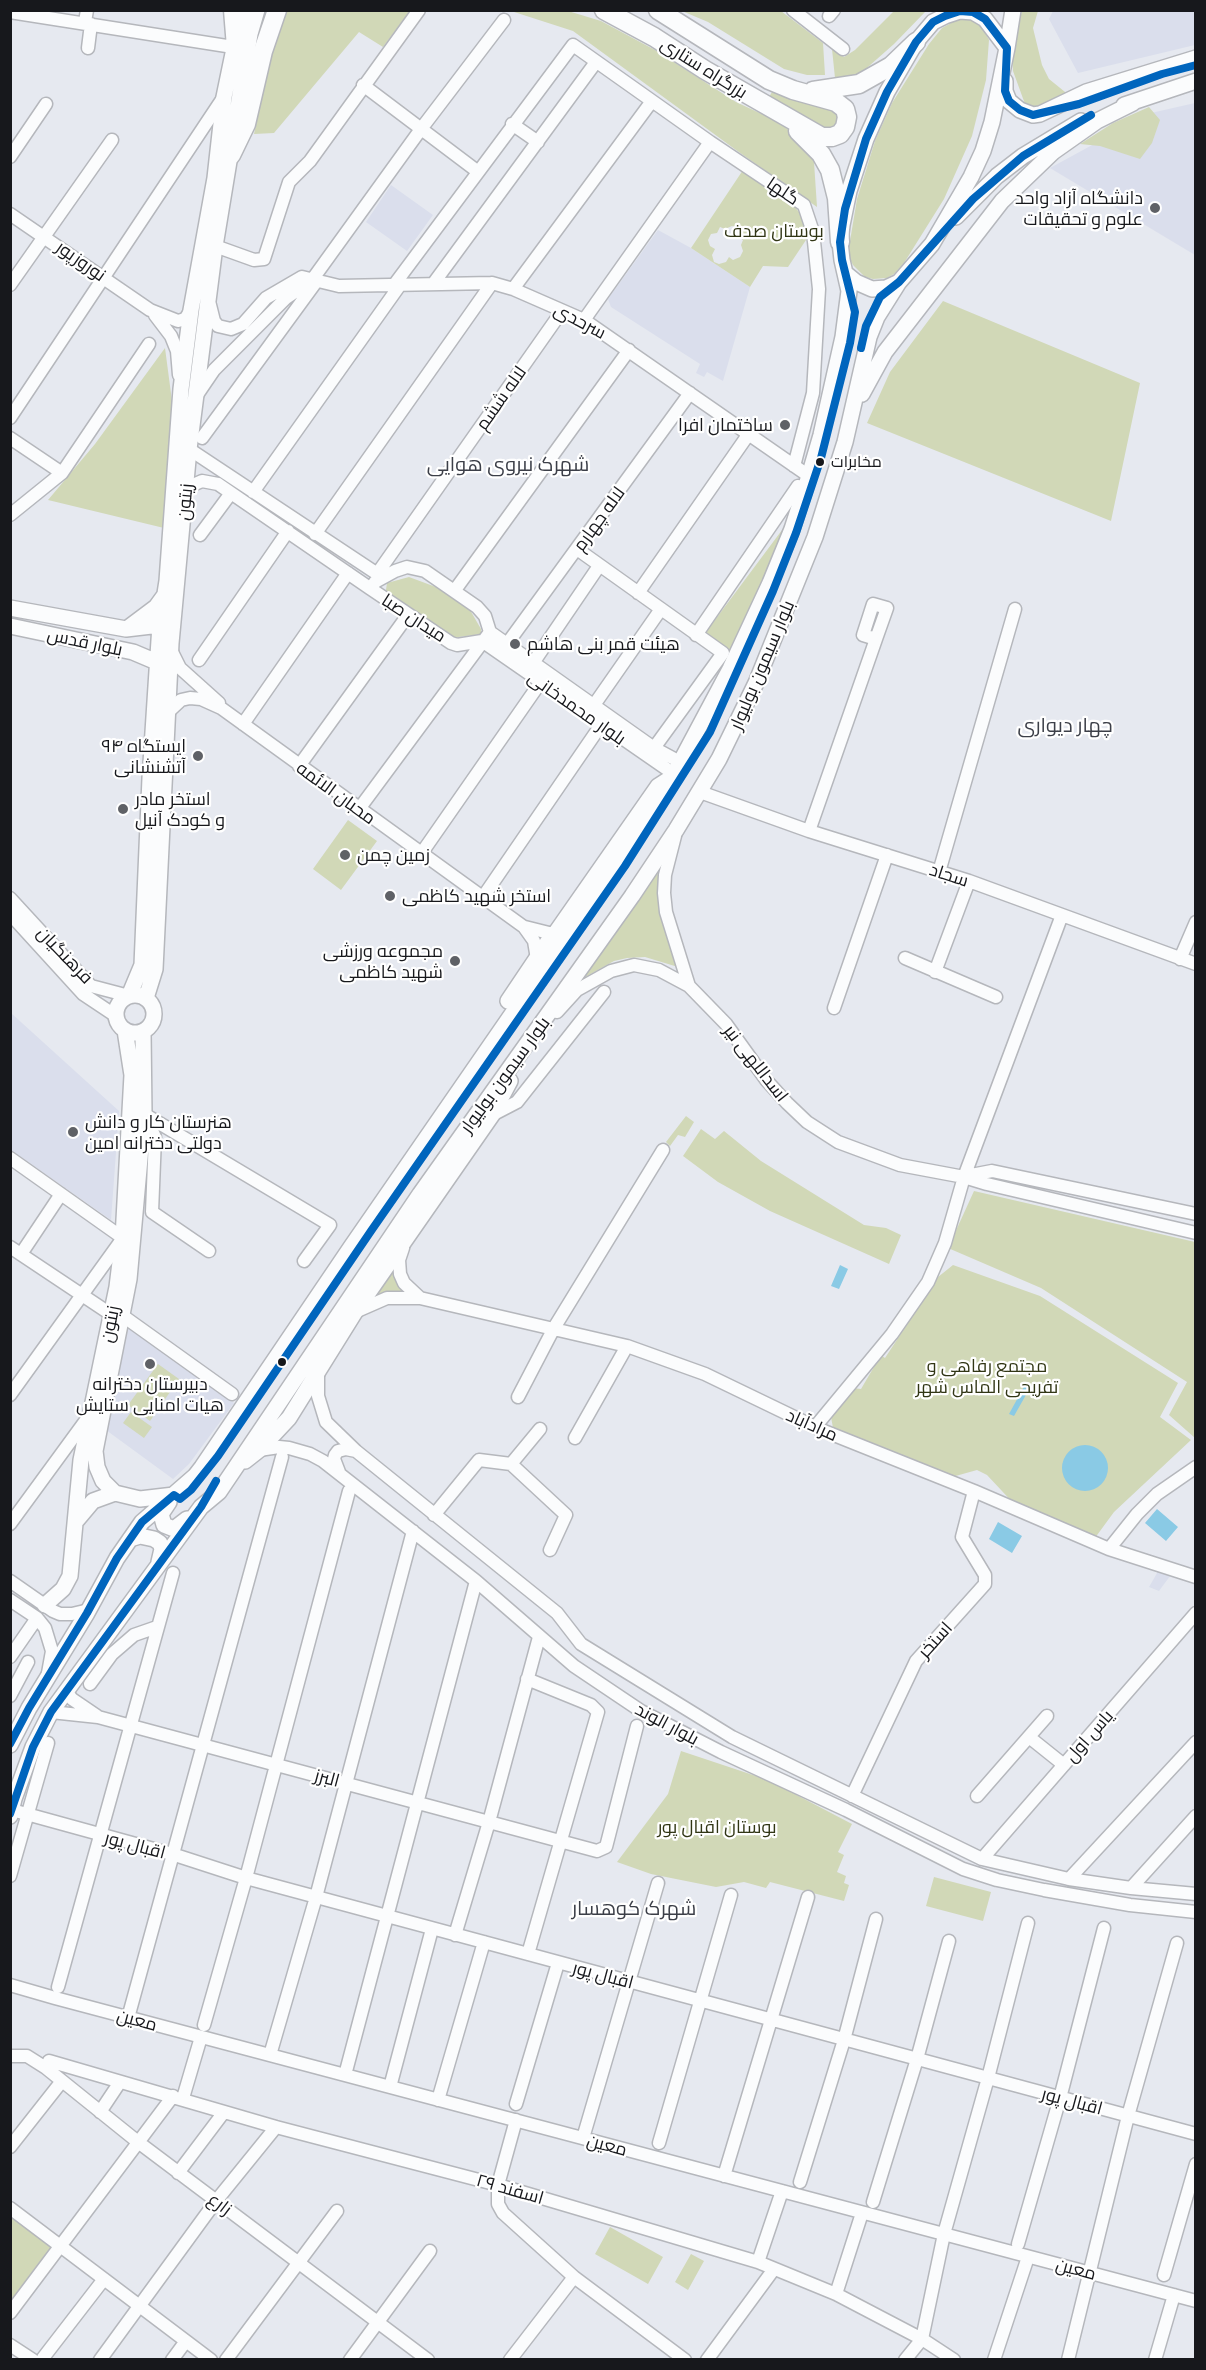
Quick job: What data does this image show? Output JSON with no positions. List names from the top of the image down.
{
  "streets": {
    "highway": ["بزرگراه ستاری"],
    "main road": ["زیتون", "بلوار قدس", "بلوار سیمون بولیوار"],
    "street": [
      "گلها",
      "نوروزپور",
      "سرحدی",
      "لاله ششم",
      "لاله چهارم",
      "میدان صبا",
      "بلوار محمدخانی",
      "محبان الائمه",
      "سجاد",
      "فرهنگیان",
      "اسداللهی نیر",
      "مرادآباد",
      "استخر",
      "بلوار الوند",
      "یاس اول",
      "البرز",
      "اقبال پور",
      "معین",
      "۲۹ اسفند",
      "زارع"
    ]
  },
  "crossings": [
    ["گلها", "سرحدی"],
    ["نوروزپور", "زیتون"],
    ["سرحدی", "لاله ششم"],
    ["سرحدی", "زیتون"],
    ["سرحدی", "لاله چهارم"],
    ["سرحدی", "بلوار سیمون بولیوار"],
    ["لاله ششم", "میدان صبا"],
    ["زیتون", "بلوار قدس"],
    ["زیتون", "فرهنگیان"],
    ["لاله چهارم", "بلوار محمدخانی"],
    ["میدان صبا", "بلوار محمدخانی"],
    ["بلوار سیمون بولیوار", "بلوار محمدخانی"],
    ["بلوار سیمون بولیوار", "محبان الائمه"],
    ["بلوار سیمون بولیوار", "سجاد"],
    ["بلوار سیمون بولیوار", "اسداللهی نیر"],
    ["بلوار سیمون بولیوار", "البرز"],
    ["بلوار سیمون بولیوار", "اقبال پور"],
    ["مرادآباد", "استخر"],
    ["استخر", "بلوار الوند"],
    ["بلوار الوند", "یاس اول"]
  ],
  "districts": ["شهرک نیروی هوایی", "چهار دیواری", "شهرک کوهسار"],
  "parks": ["بوستان صدف", "مجتمع رفاهی و تفریحی الماس شهر", "بوستان اقبال پور"],
  "places": [
    "دانشگاه آزاد واحد علوم و تحقیقات",
    "ساختمان افرا",
    "مخابرات",
    "هیئت قمر بنی هاشم",
    "ایستگاه ۹۴ آتشنشانی",
    "استخر مادر و کودک آنیل",
    "زمین چمن",
    "استخر شهید کاظمی",
    "مجموعه ورزشی شهید کاظمی",
    "هنرستان کار و دانش دولتی دخترانه امین",
    "دبیرستان دخترانه هیات امنایی ستایش"
  ]
}
